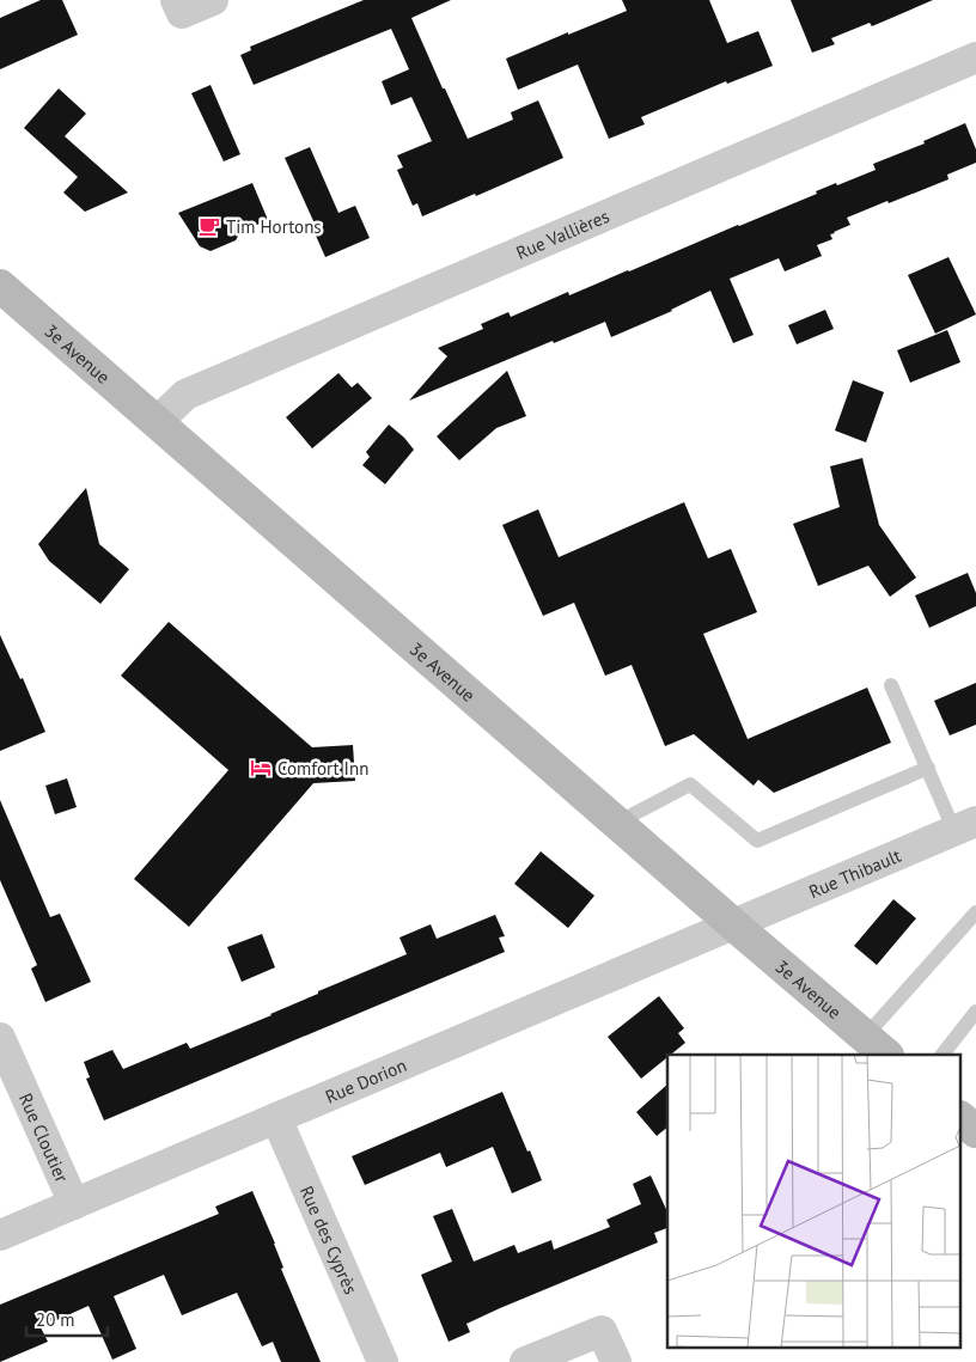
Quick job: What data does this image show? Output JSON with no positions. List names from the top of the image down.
{
  "streets": {
    "main road": ["3e Avenue"],
    "street": [
      "Rue Vallières",
      "Rue Thibault",
      "Rue Dorion",
      "Rue Cloutier",
      "Rue des Cyprès"
    ]
  },
  "crossings": [
    ["Rue Vallières", "3e Avenue"],
    ["3e Avenue", "Rue Thibault"],
    ["3e Avenue", "Rue Dorion"],
    ["Rue Thibault", "Rue Dorion"],
    ["Rue Dorion", "Rue Cloutier"],
    ["Rue Dorion", "Rue des Cyprès"]
  ],
  "places": {
    "cafe": ["Tim Hortons"],
    "hotel": ["Comfort Inn"]
  },
  "scale_bar": "20 m"
}
